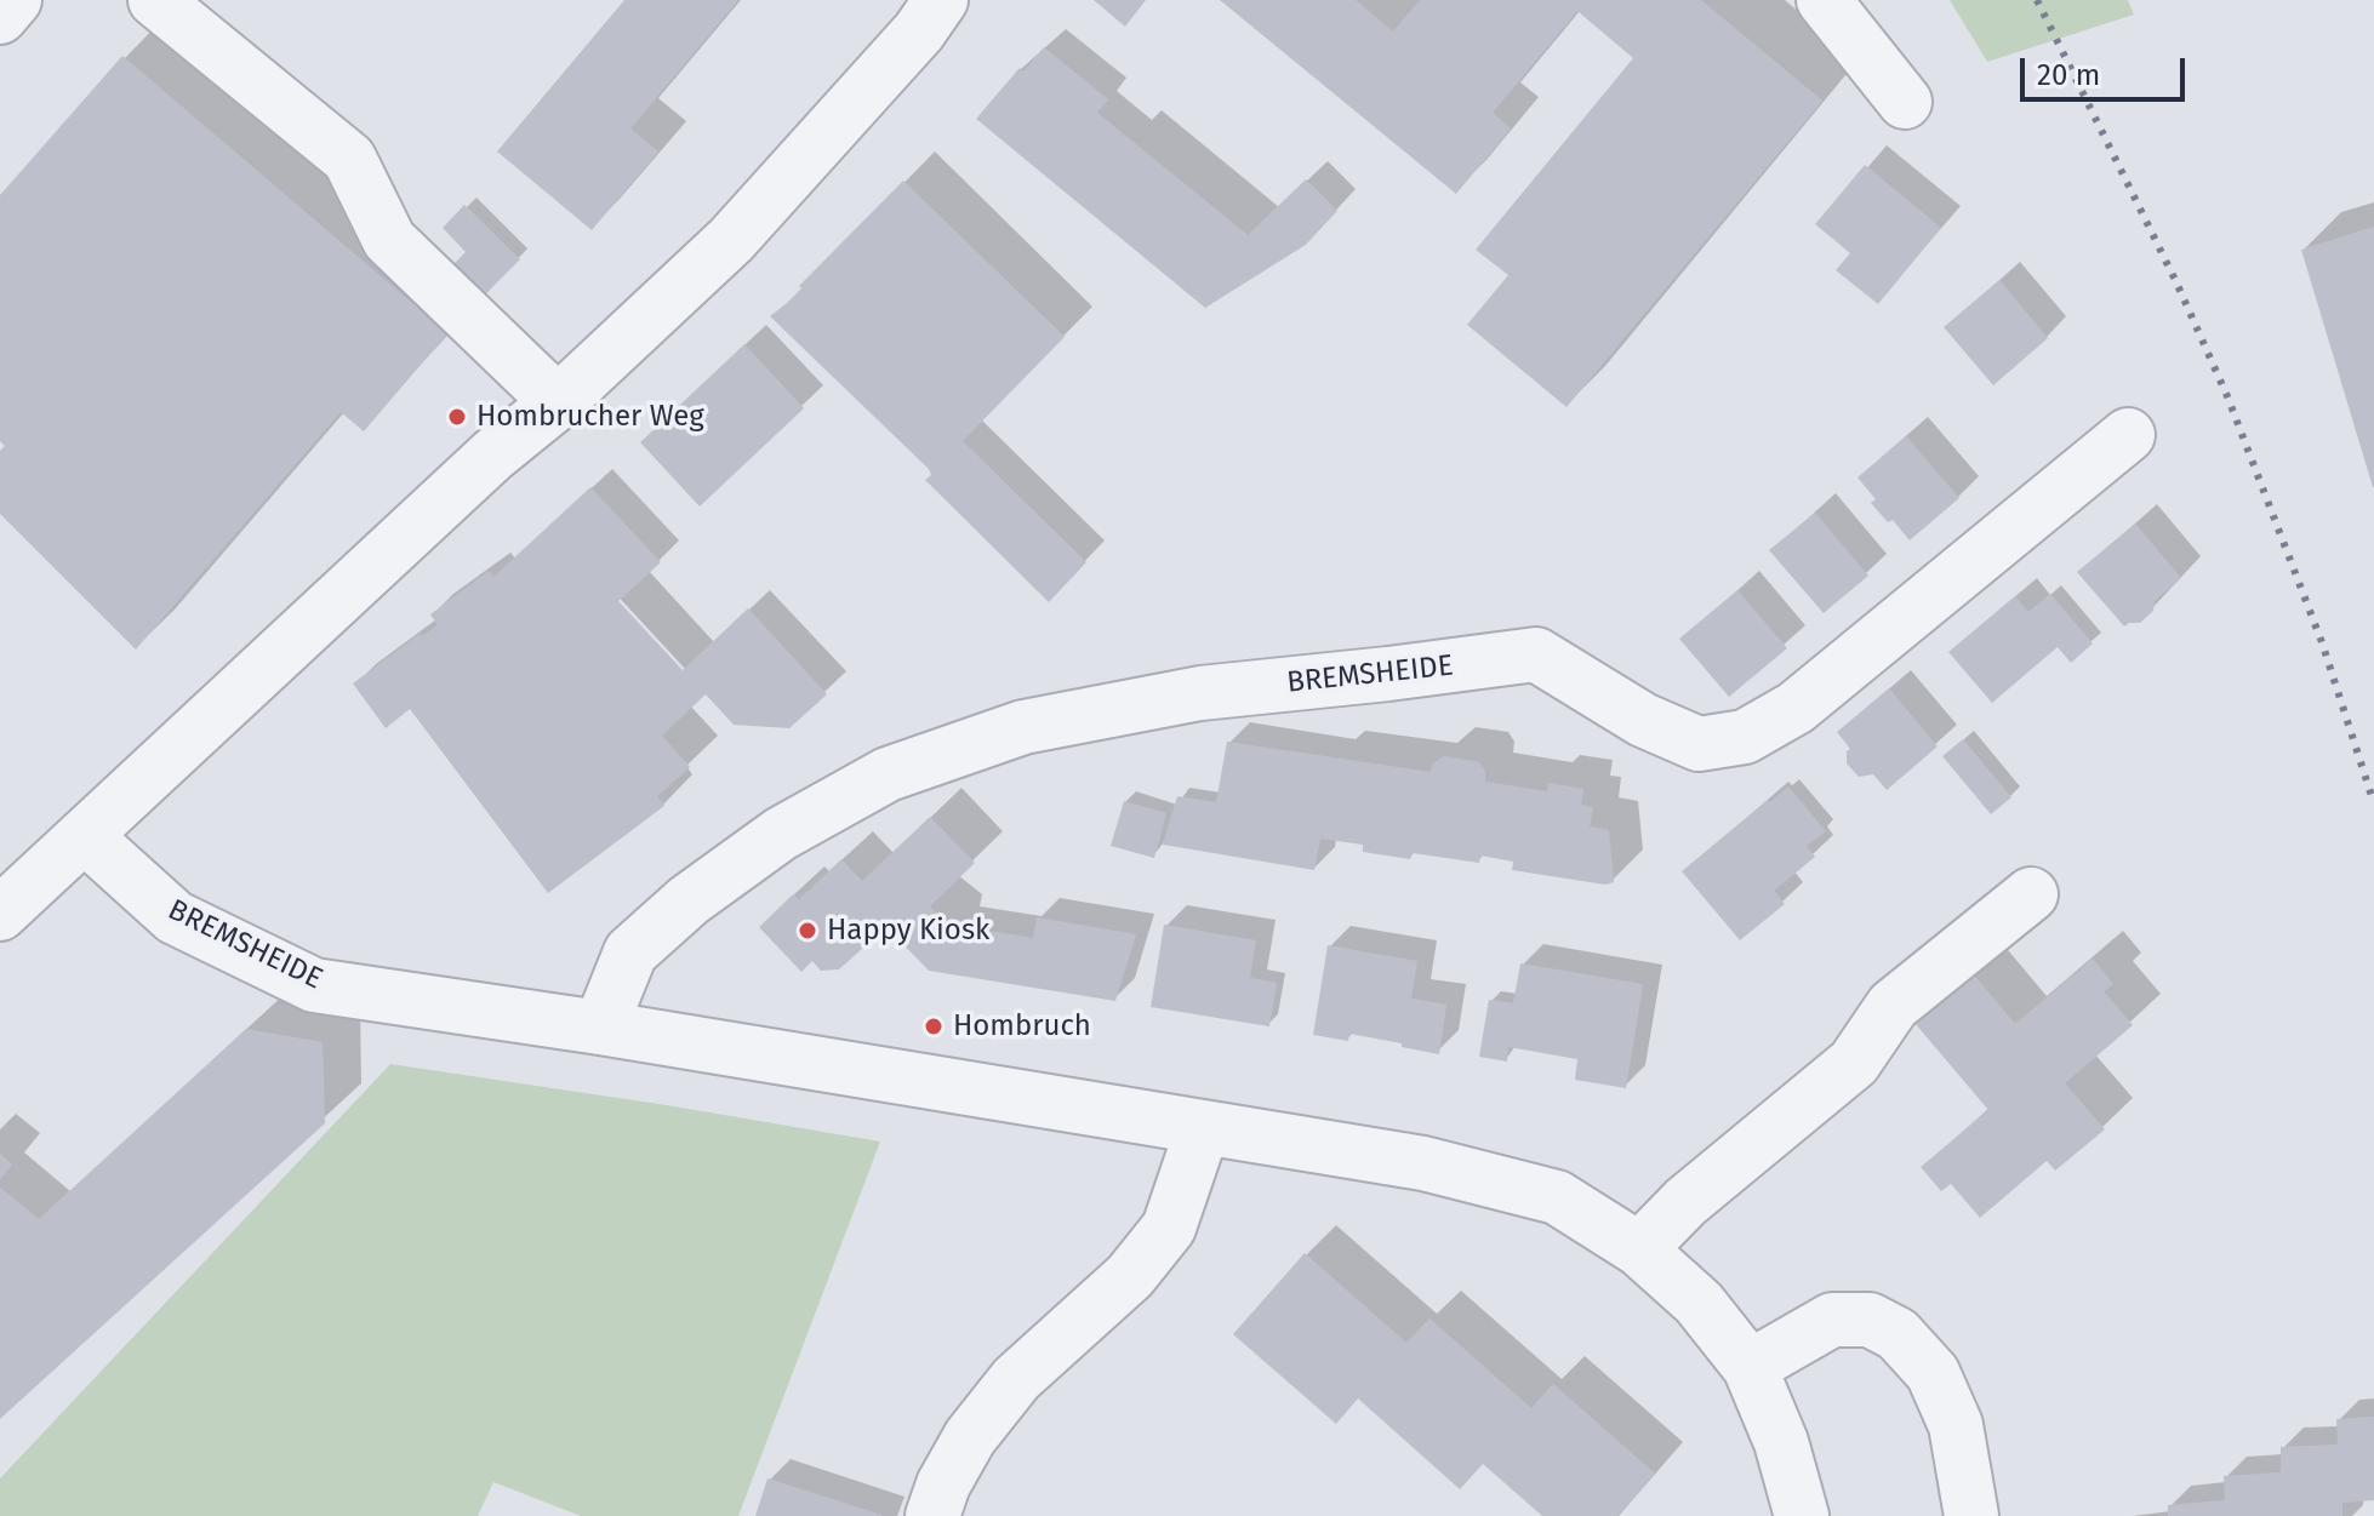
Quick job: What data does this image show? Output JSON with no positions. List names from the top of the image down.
{
  "streets": {
    "street": ["BREMSHEIDE"]
  },
  "places": ["Hombrucher Weg", "Happy Kiosk", "Hombruch"],
  "scale_bar": "20 m"
}
